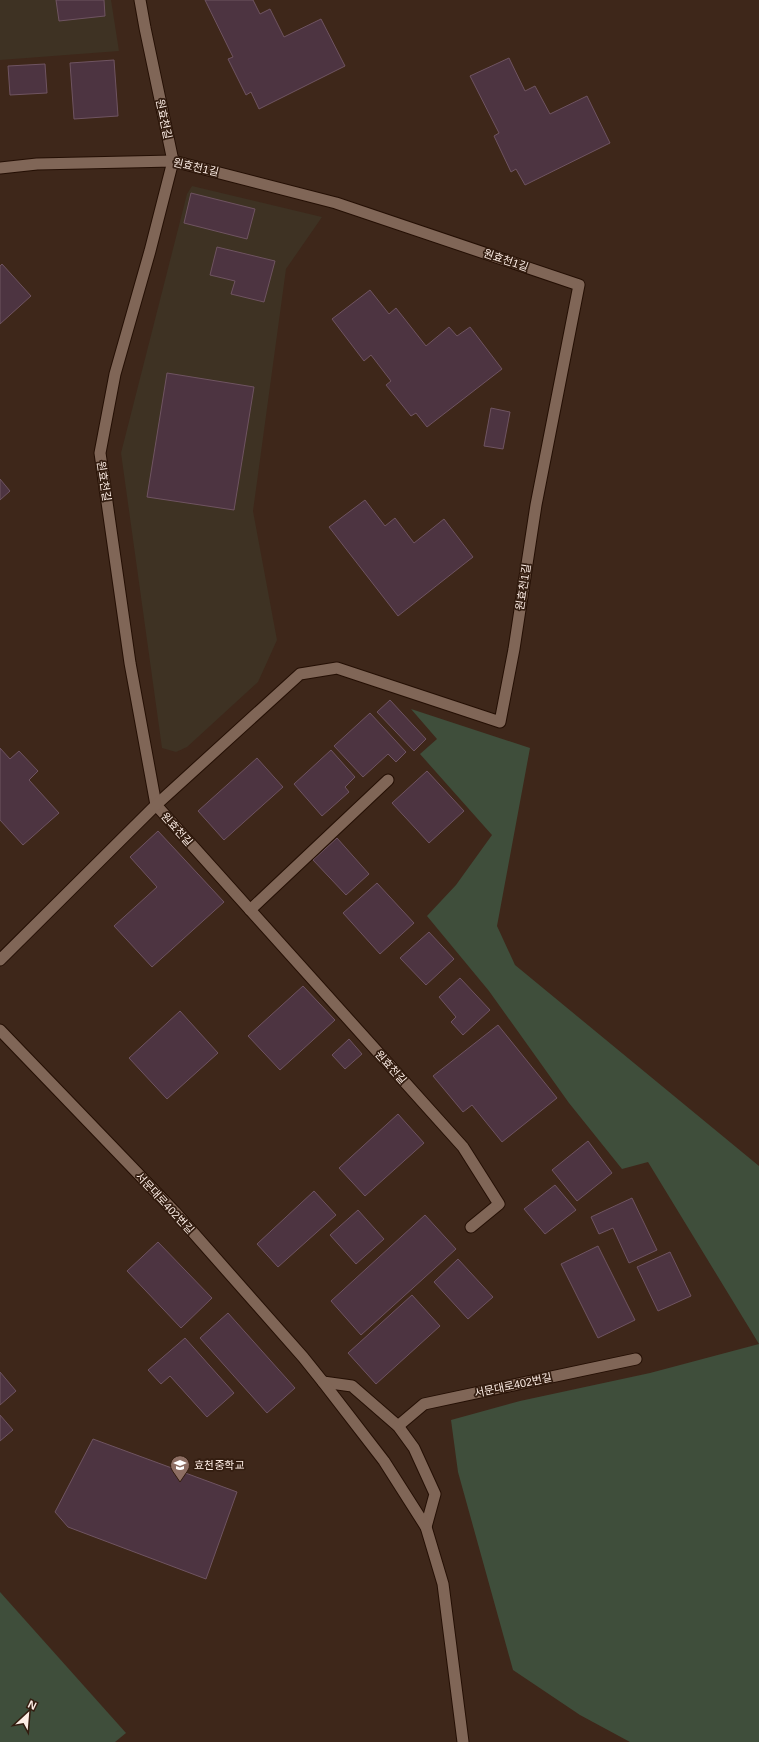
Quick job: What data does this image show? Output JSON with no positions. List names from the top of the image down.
{
  "streets": {
    "street": ["원효천길", "원효천1길", "서문대로402번길"]
  },
  "crossings": [
    ["원효천길", "원효천1길"]
  ],
  "places": {
    "school or university": ["효천중학교"]
  },
  "north": "top right"
}
